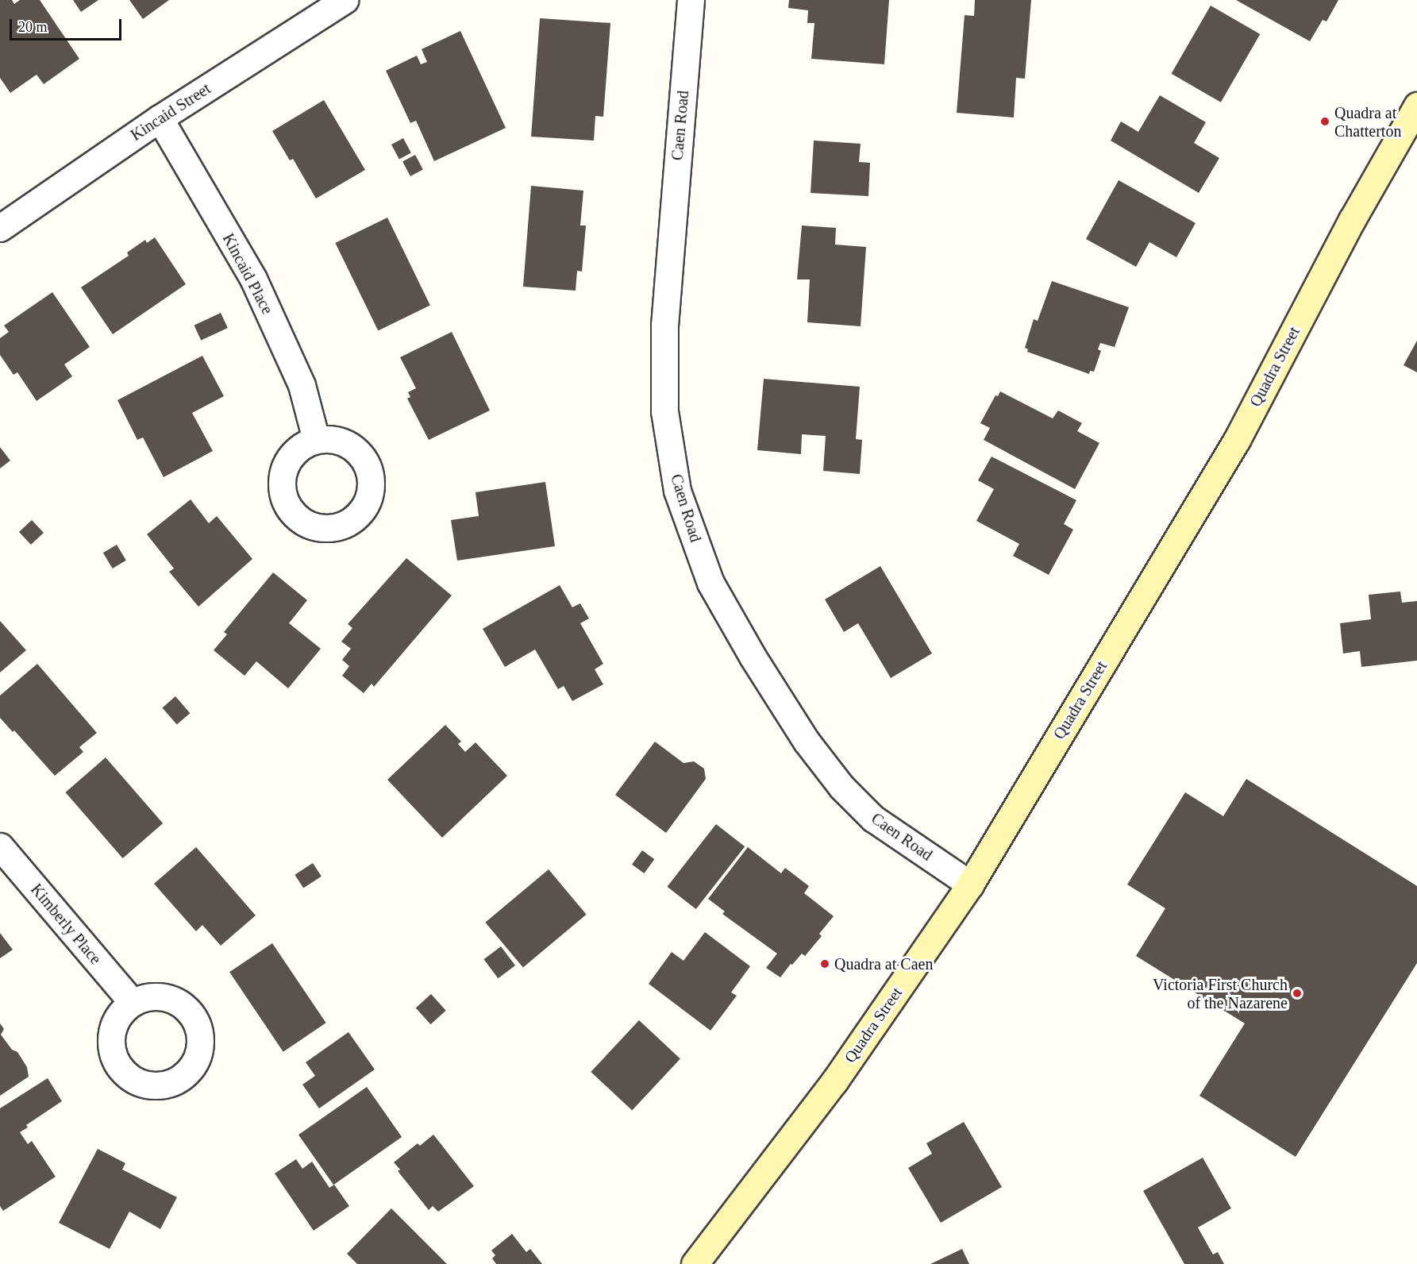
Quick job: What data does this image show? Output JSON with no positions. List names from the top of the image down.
{
  "streets": {
    "main road": ["Quadra Street"],
    "street": [
      "Kincaid Street",
      "Caen Road",
      "Kincaid Place",
      "Kimberly Place"
    ]
  },
  "crossings": [
    ["Kincaid Street", "Kincaid Place"],
    ["Caen Road", "Quadra Street"]
  ],
  "places": ["Quadra at Chatterton", "Quadra at Caen", "Victoria First Church of the Nazarene"],
  "scale_bar": "20 m"
}
